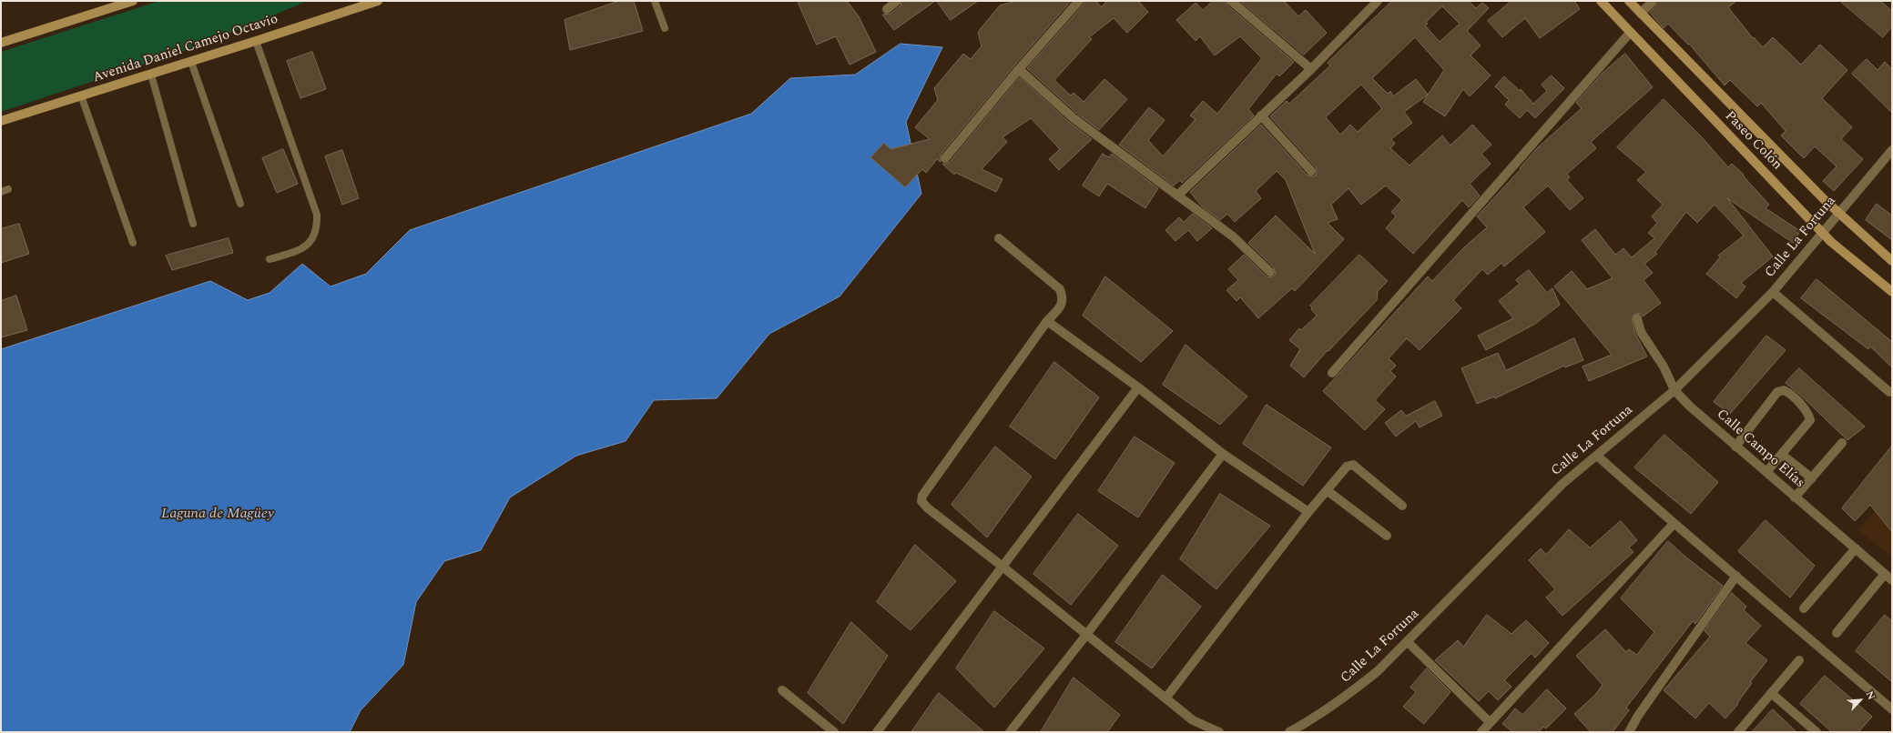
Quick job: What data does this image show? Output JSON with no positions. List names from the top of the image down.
{
  "streets": {
    "main road": ["Avenida Daniel Camejo Octavio", "Paseo Colón"],
    "street": ["Calle La Fortuna", "Calle Campo Elías"]
  },
  "crossings": [
    ["Paseo Colón", "Calle La Fortuna"],
    ["Calle La Fortuna", "Calle Campo Elías"]
  ],
  "water": ["Laguna de Magüey"],
  "north": "top right"
}
